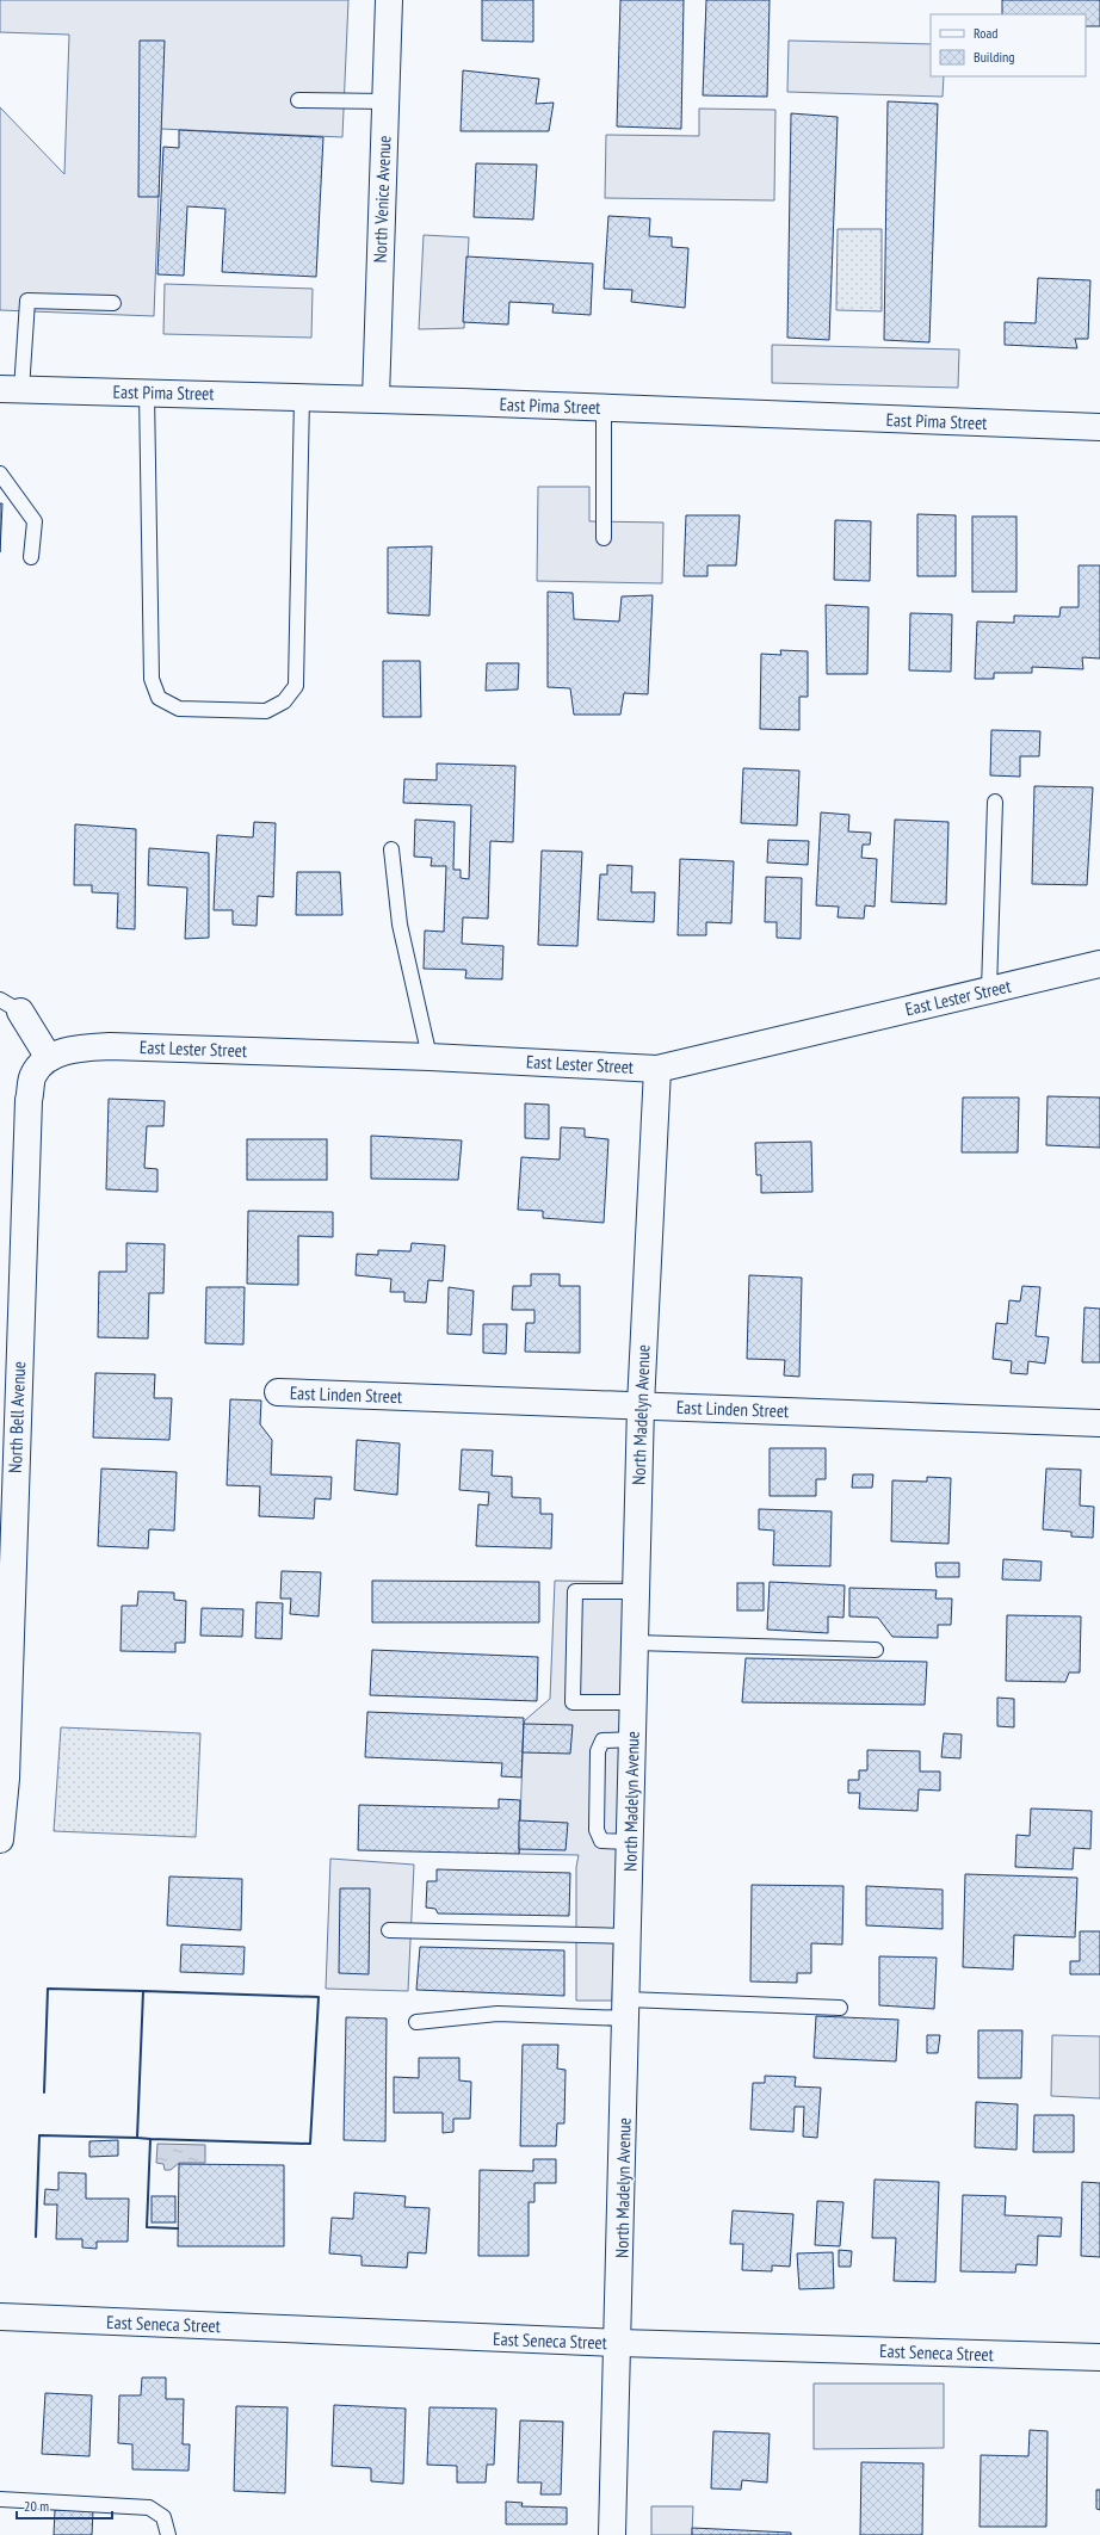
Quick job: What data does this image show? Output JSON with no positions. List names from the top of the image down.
{
  "streets": {
    "street": [
      "North Venice Avenue",
      "East Pima Street",
      "East Lester Street",
      "East Linden Street",
      "North Madelyn Avenue",
      "North Bell Avenue",
      "East Seneca Street"
    ]
  },
  "crossings": [
    ["North Venice Avenue", "East Pima Street"],
    ["East Lester Street", "North Madelyn Avenue"],
    ["East Lester Street", "North Bell Avenue"],
    ["East Linden Street", "North Madelyn Avenue"],
    ["North Madelyn Avenue", "East Seneca Street"]
  ],
  "legend": ["Road", "Building"],
  "scale_bar": "20 m"
}
